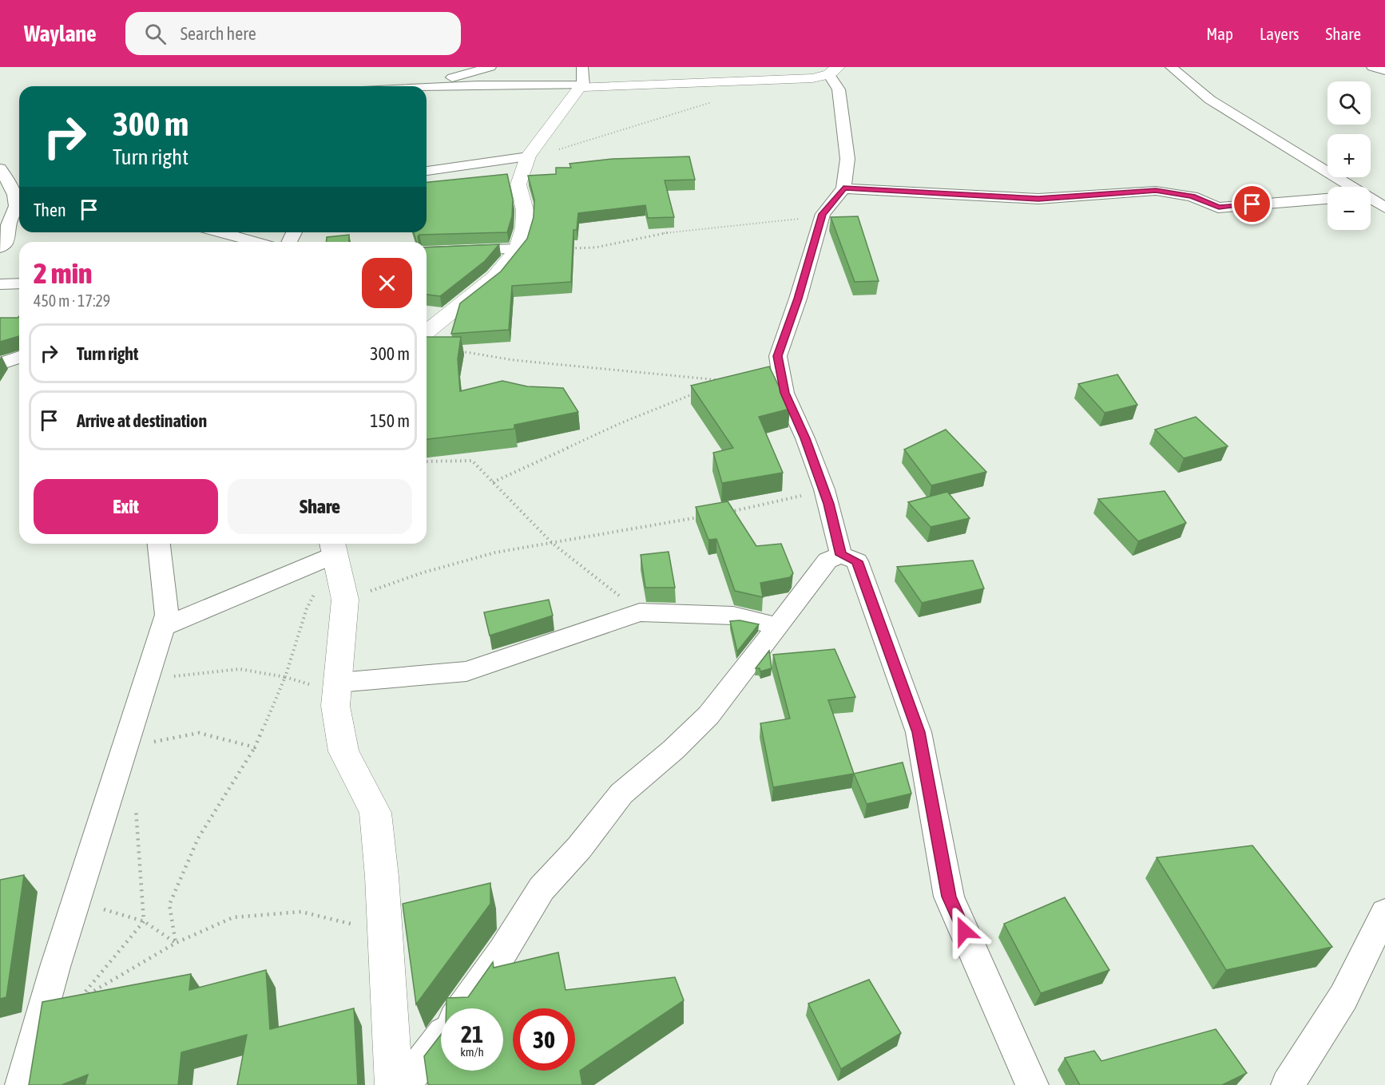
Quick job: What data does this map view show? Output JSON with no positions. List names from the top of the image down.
{
  "page": {
    "header": "Waylane",
    "search": "Search here",
    "nav": ["Map", "Layers", "Share"],
    "map_buttons": ["+", "−"],
    "turn": ["300 m", "Turn right"],
    "then": "Then",
    "heading": ["2 min", "450 m · 17:29"],
    "list": [
      {
        "name": "Turn right",
        "value": "300 m"
      },
      {
        "name": "Arrive at destination",
        "value": "150 m"
      }
    ],
    "buttons": ["Exit", "Share"],
    "speed": "21 km/h",
    "limit": "30"
  }
}
